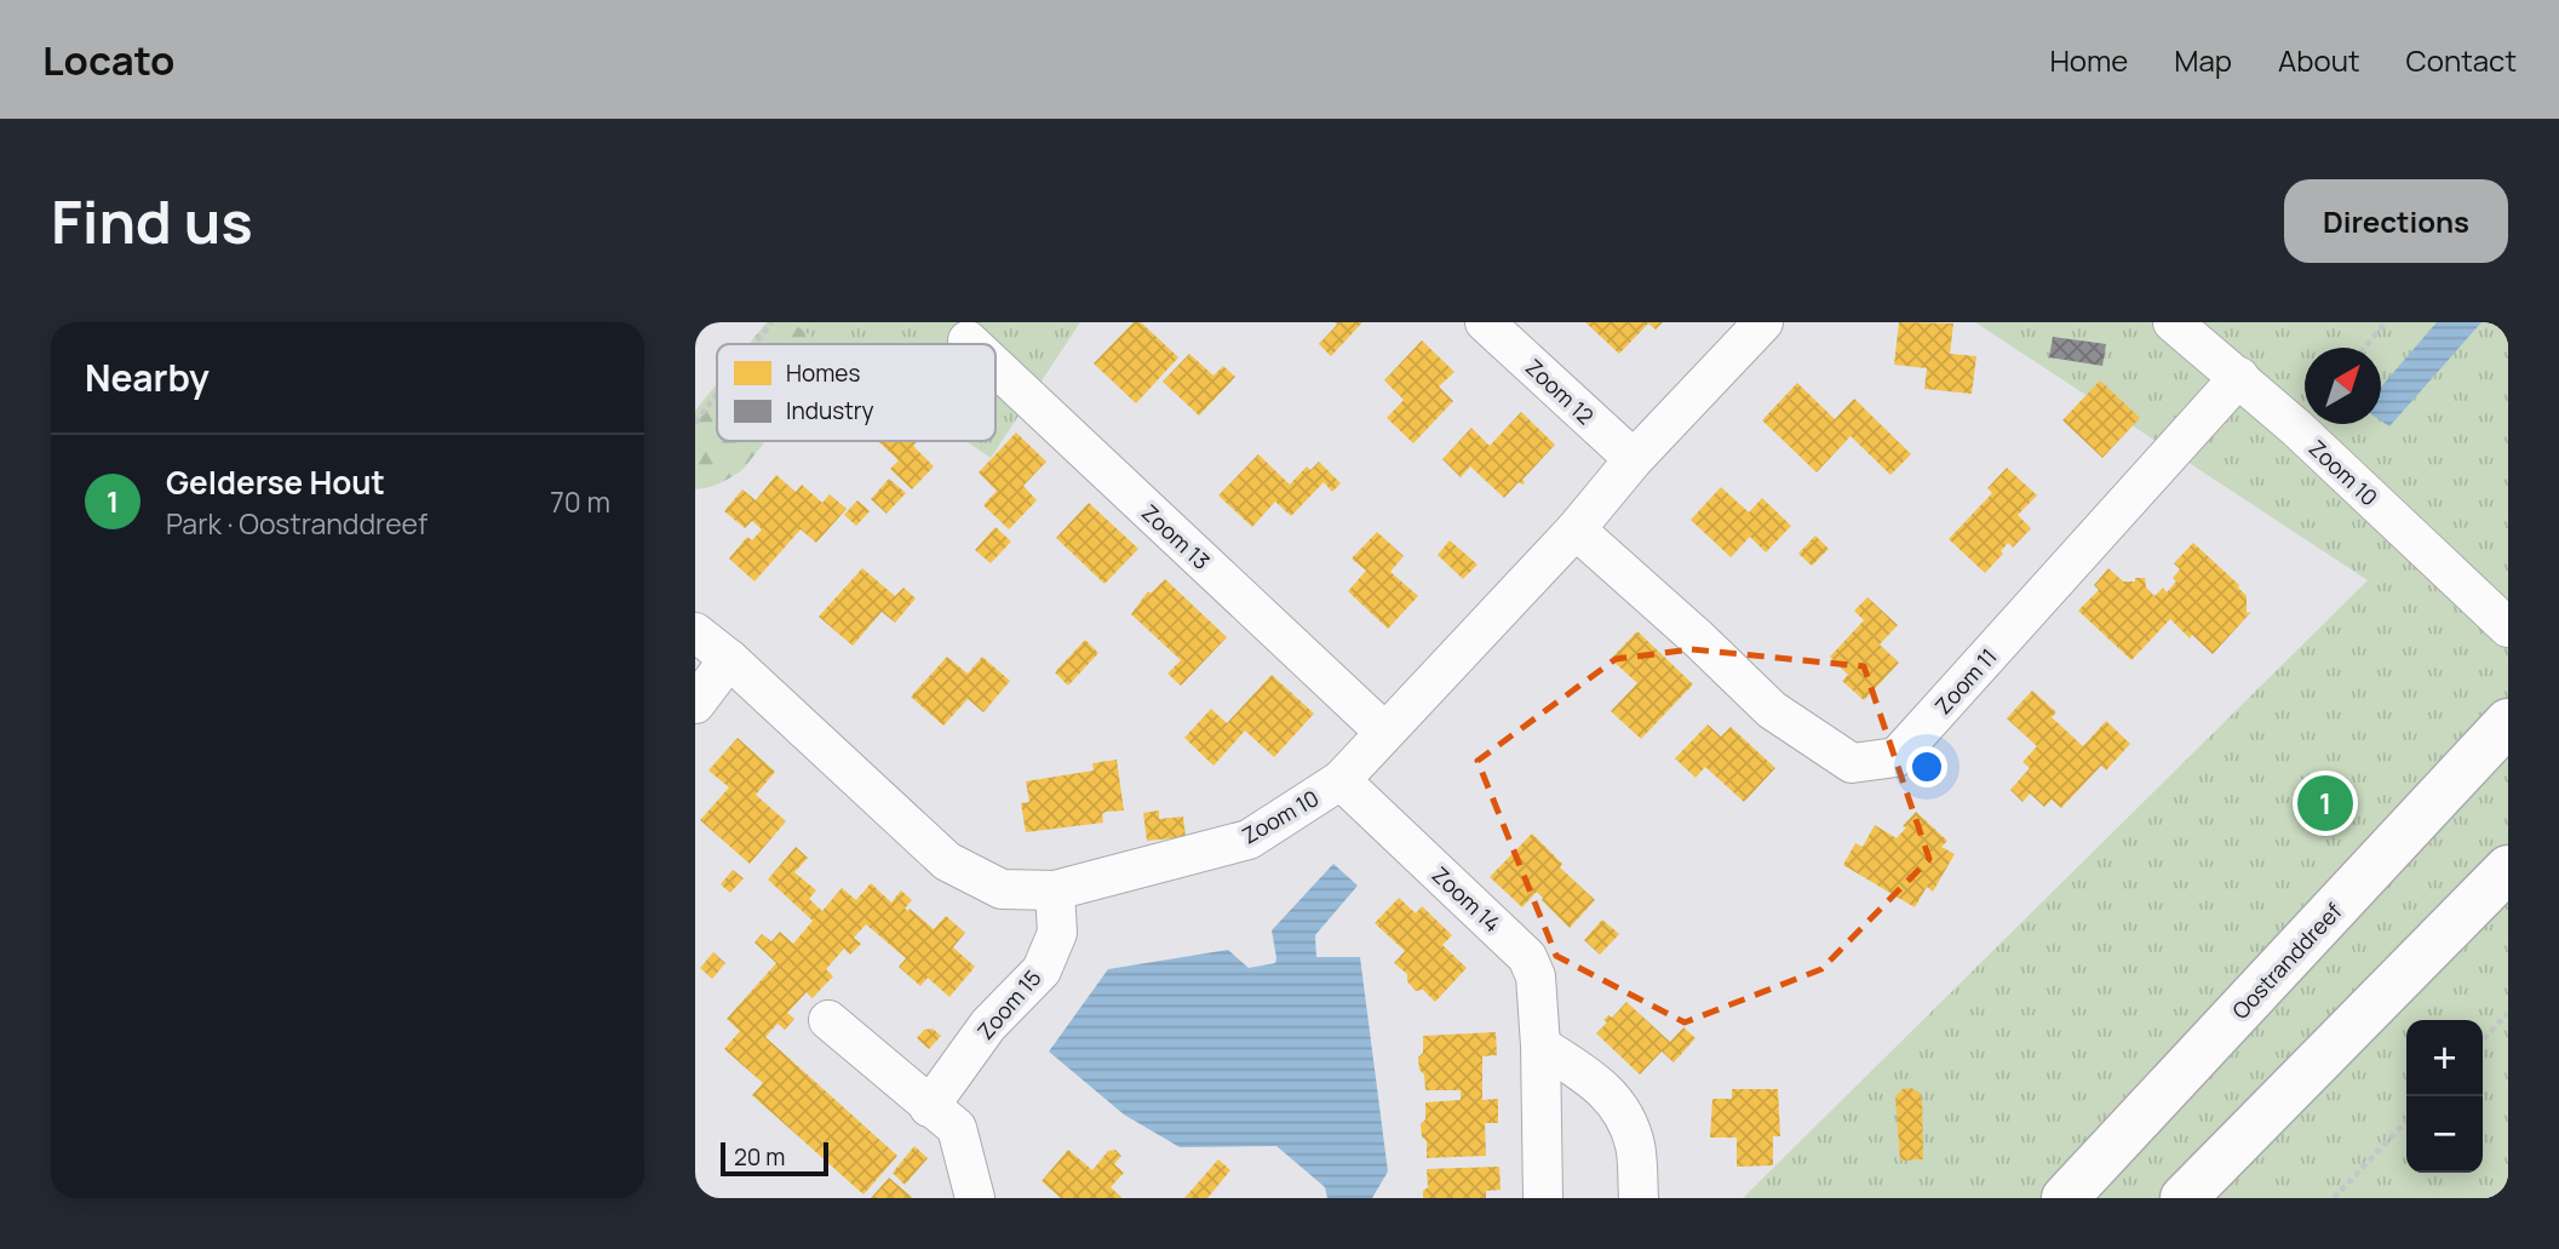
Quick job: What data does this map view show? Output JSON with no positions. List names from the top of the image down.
{
  "streets": {
    "main road": ["Oostranddreef"],
    "street": [
      "Zoom 12",
      "Zoom 10",
      "Zoom 13",
      "Zoom 11",
      "Zoom 14",
      "Zoom 15"
    ]
  },
  "crossings": [
    ["Zoom 12", "Zoom 10"],
    ["Zoom 10", "Zoom 13"],
    ["Zoom 10", "Zoom 11"],
    ["Zoom 10", "Zoom 14"],
    ["Zoom 10", "Zoom 15"]
  ],
  "legend": ["Homes", "Industry"],
  "scale_bar": "20 m",
  "north": "top right",
  "page": {
    "header": "Locato",
    "nav": [
      "Home",
      "Map",
      "About",
      "Contact"
    ],
    "buttons": "Directions",
    "title": "Find us",
    "heading": "Nearby",
    "list": [
      {
        "mark": "1",
        "name": "Gelderse Hout",
        "note": "Park · Oostranddreef",
        "value": "70 m"
      }
    ],
    "pins": "1",
    "map_buttons": ["+", "−"],
    "scale": "20 m"
  }
}
